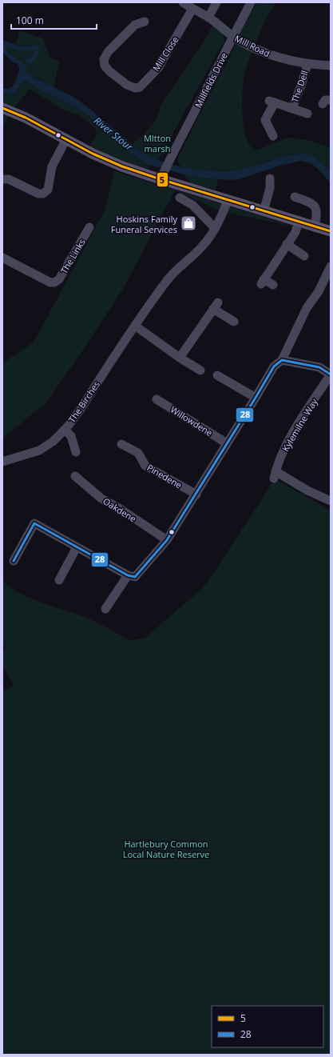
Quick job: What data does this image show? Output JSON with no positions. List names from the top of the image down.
{
  "streets": {
    "street": [
      "Mill Road",
      "Mill Close",
      "Millfields Drive",
      "The Dell",
      "The Links",
      "The Birches",
      "Willowdene",
      "Kylemilne Way",
      "Pinedene",
      "Oakdene"
    ]
  },
  "crossings": [
    ["Mill Road", "Mill Close"],
    ["Mill Road", "Millfields Drive"],
    ["Mill Road", "The Dell"]
  ],
  "water": ["River Stour"],
  "parks": ["MItton marsh", "Hartlebury Common Local Nature Reserve"],
  "places": {
    "shop": ["Hoskins Family Funeral Services"]
  },
  "lines": ["transit line 5", "transit line 28"],
  "legend": ["5", "28"],
  "scale_bar": "100 m"
}
